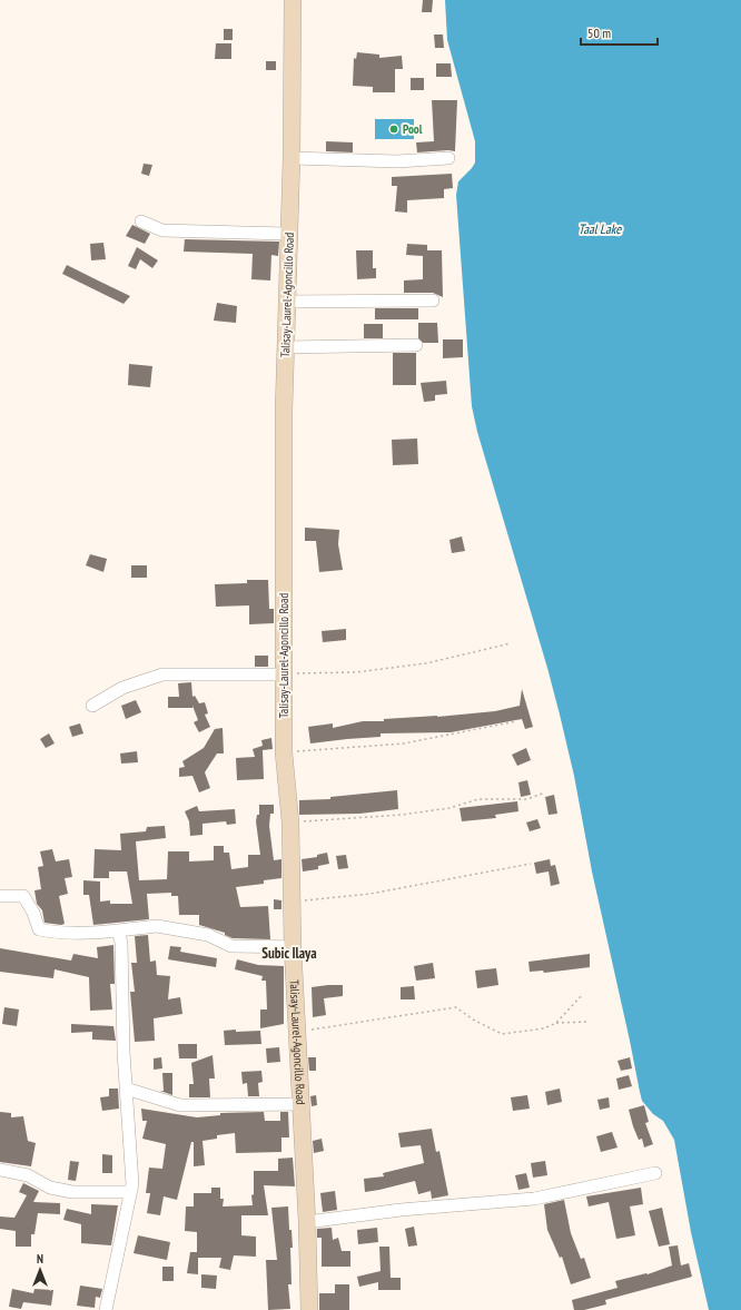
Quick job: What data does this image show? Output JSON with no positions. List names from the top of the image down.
{
  "streets": {
    "main road": ["Talisay-Laurel-Agoncillo Road"]
  },
  "districts": ["Subic Ilaya"],
  "water": ["Taal Lake"],
  "places": ["Pool"],
  "scale_bar": "50 m",
  "north": "top"
}
